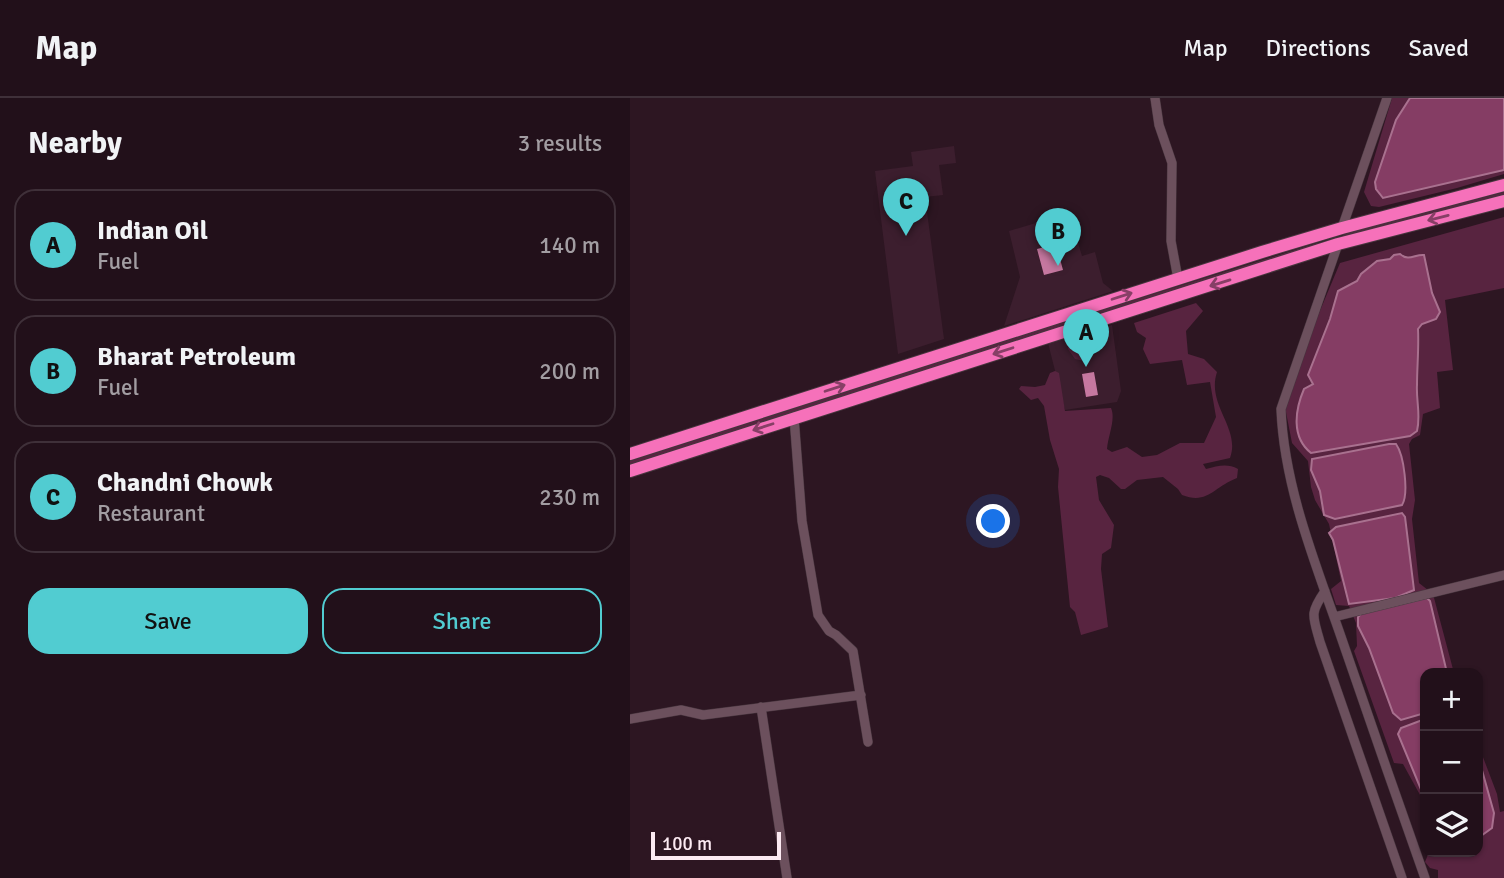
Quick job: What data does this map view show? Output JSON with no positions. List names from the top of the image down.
{
  "scale_bar": "100 m",
  "page": {
    "header": "Map",
    "nav": ["Map", "Directions", "Saved"],
    "heading": ["Nearby", "3 results"],
    "pins": ["C", "B", "A"],
    "list": [
      {
        "mark": "A",
        "name": "Indian Oil",
        "note": "Fuel",
        "value": "140 m"
      },
      {
        "mark": "B",
        "name": "Bharat Petroleum",
        "note": "Fuel",
        "value": "200 m"
      },
      {
        "mark": "C",
        "name": "Chandni Chowk",
        "note": "Restaurant",
        "value": "230 m"
      }
    ],
    "buttons": ["Save", "Share"],
    "map_buttons": ["+", "−"],
    "scale": "100 m"
  }
}
